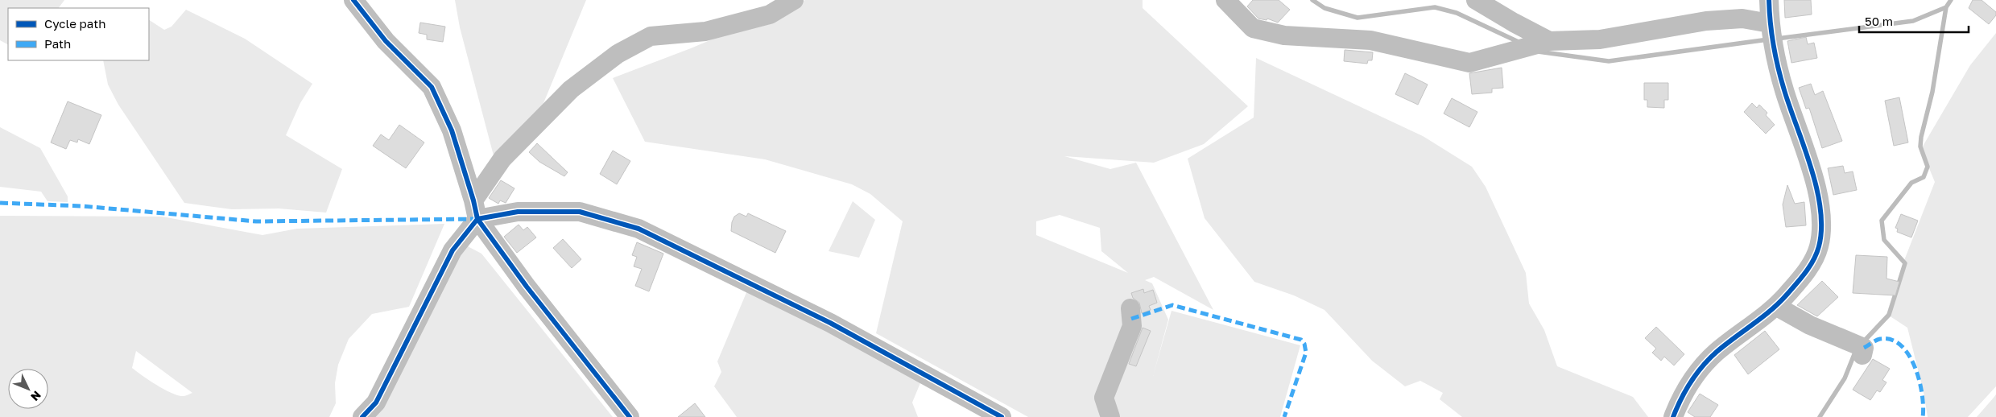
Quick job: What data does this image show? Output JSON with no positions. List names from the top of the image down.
{
  "legend": ["Cycle path", "Path"],
  "scale_bar": "50 m",
  "north": "bottom right"
}
